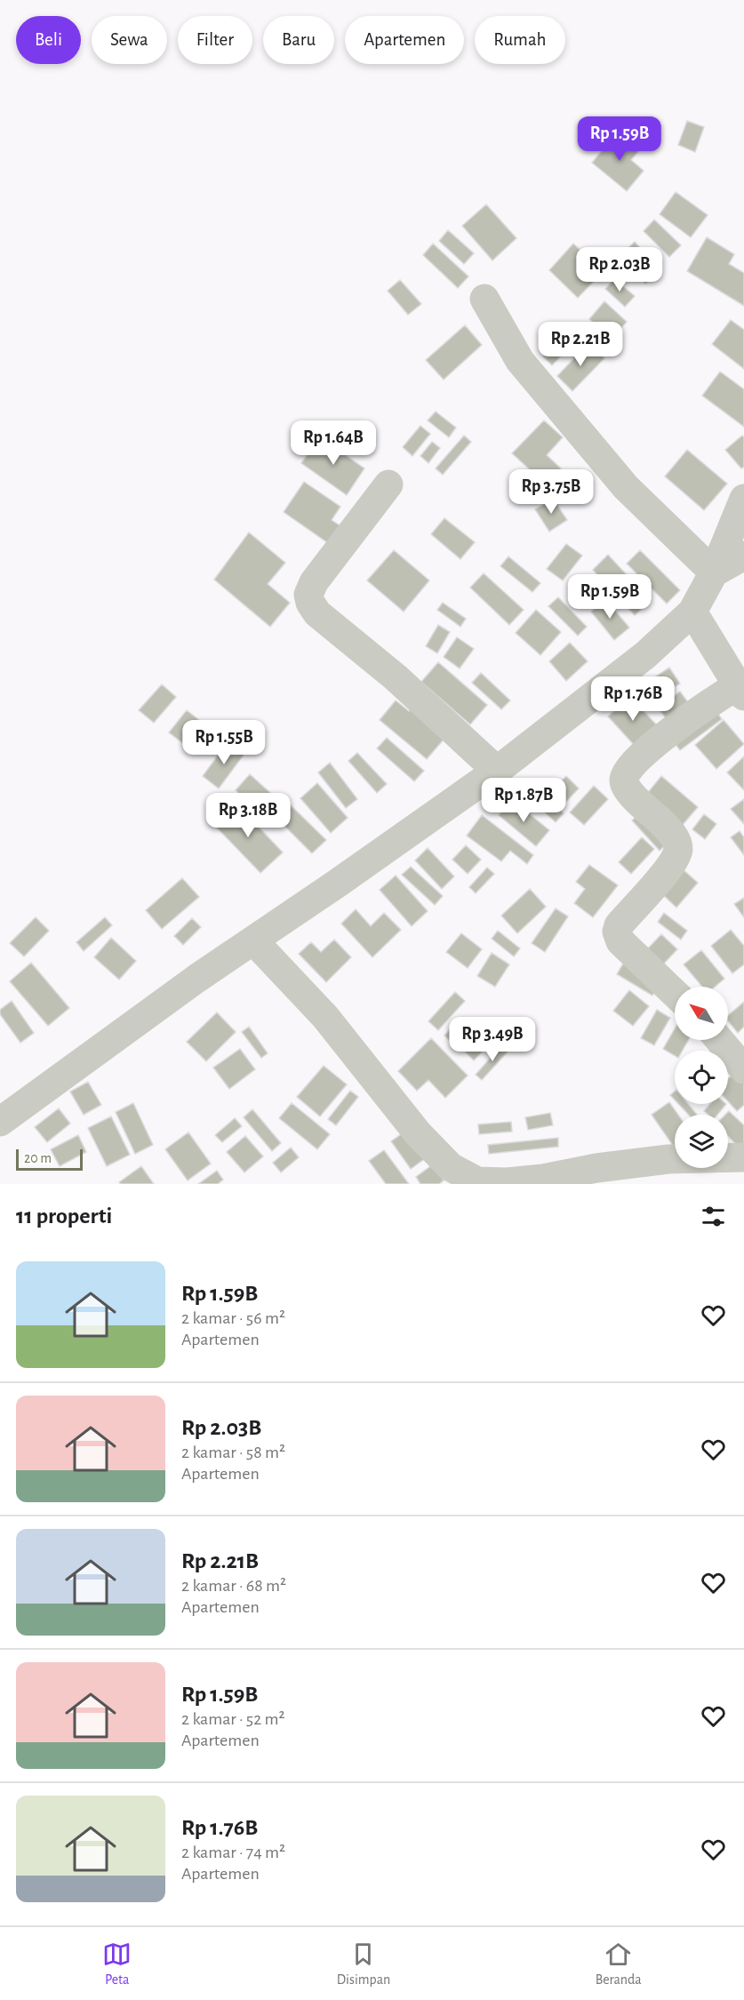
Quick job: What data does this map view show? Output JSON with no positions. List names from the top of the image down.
{
  "scale_bar": "20 m",
  "north": "top left",
  "page": {
    "chip": [
      "Beli",
      "Sewa",
      "Filter",
      "Baru",
      "Apartemen",
      "Rumah"
    ],
    "price": [
      "Rp 1.59B",
      "Rp 2.03B",
      "Rp 2.21B",
      "Rp 1.64B",
      "Rp 3.75B",
      "Rp 1.59B",
      "Rp 1.76B",
      "Rp 1.55B",
      "Rp 1.87B",
      "Rp 3.18B",
      "Rp 3.49B"
    ],
    "scale": "20 m",
    "heading": "11 properti",
    "list": [
      {
        "name": "Rp 1.59B",
        "note": "2 kamar · 56 m² · Apartemen"
      },
      {
        "name": "Rp 2.03B",
        "note": "2 kamar · 58 m² · Apartemen"
      },
      {
        "name": "Rp 2.21B",
        "note": "2 kamar · 68 m² · Apartemen"
      },
      {
        "name": "Rp 1.59B",
        "note": "2 kamar · 52 m² · Apartemen"
      },
      {
        "name": "Rp 1.76B",
        "note": "2 kamar · 74 m² · Apartemen"
      }
    ],
    "tabs": ["Peta", "Disimpan", "Beranda"]
  }
}
